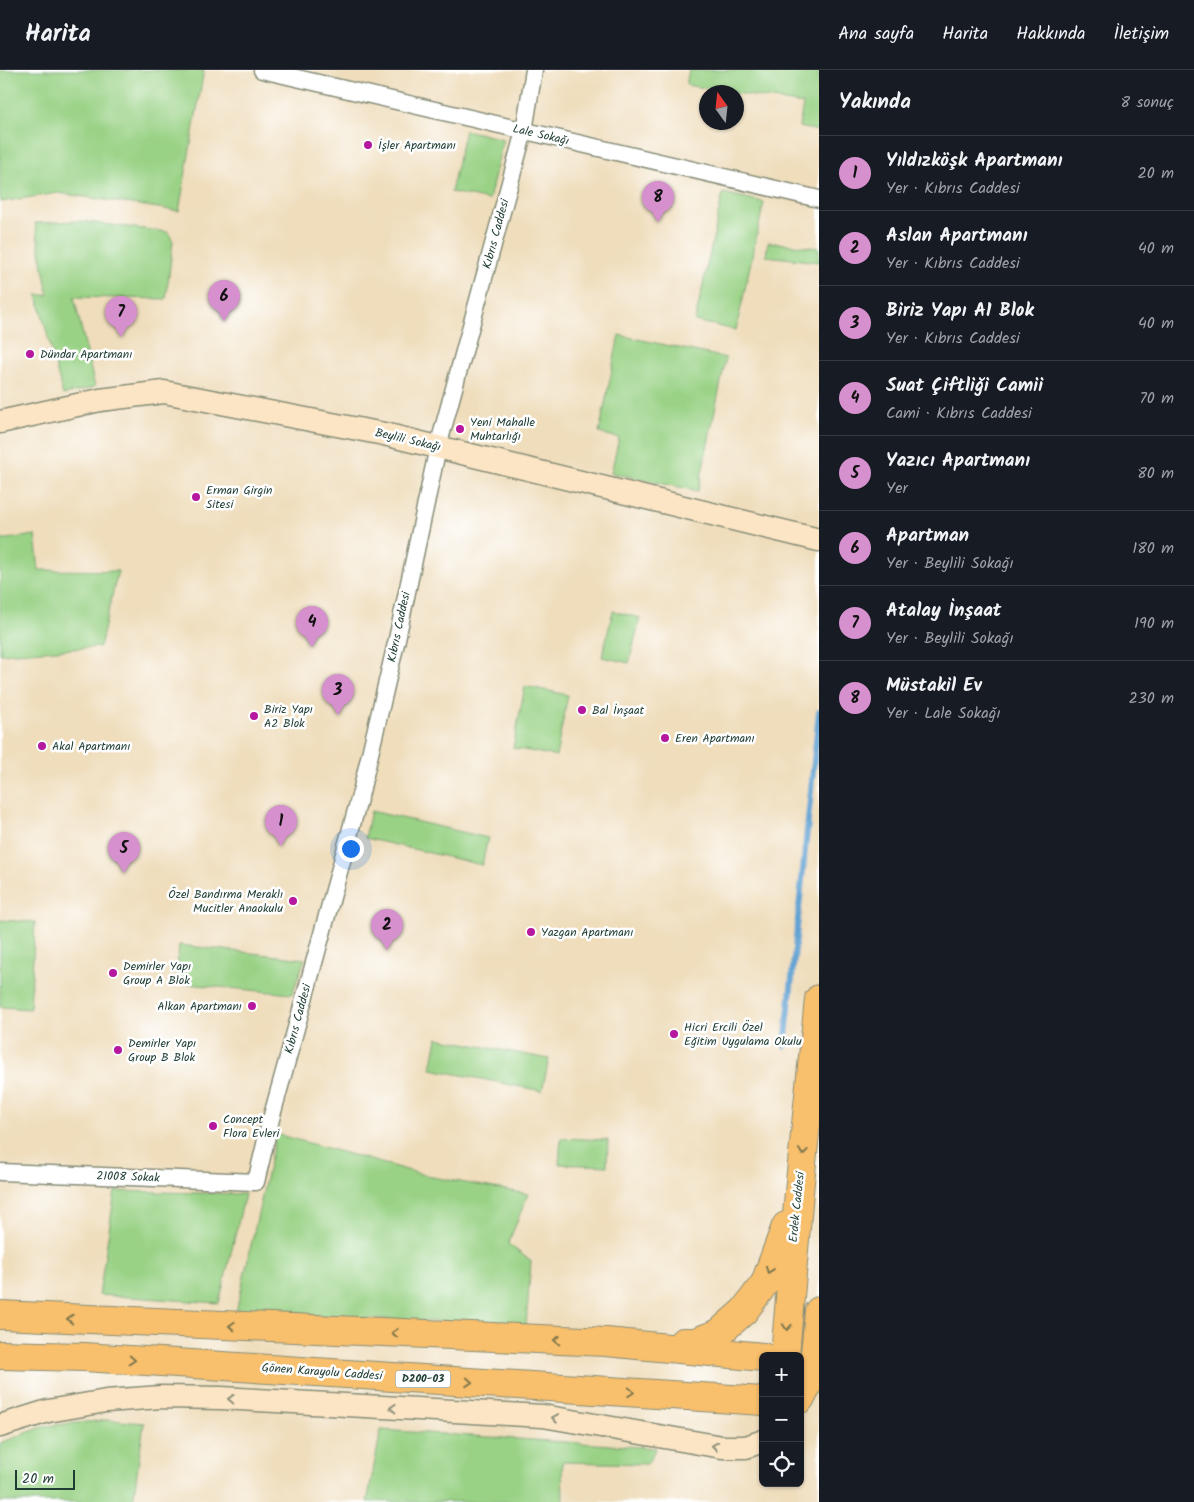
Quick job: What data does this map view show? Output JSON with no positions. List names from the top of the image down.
{
  "streets": {
    "highway": ["Erdek Caddesi", "Gönen Karayolu Caddesi", "D200-03"],
    "street": [
      "Lale Sokağı",
      "Kıbrıs Caddesi",
      "Beylili Sokağı",
      "21008 Sokak"
    ]
  },
  "crossings": [
    ["Lale Sokağı", "Kıbrıs Caddesi"],
    ["Kıbrıs Caddesi", "Beylili Sokağı"],
    ["Kıbrıs Caddesi", "21008 Sokak"]
  ],
  "one_way": ["Erdek Caddesi"],
  "places": [
    "İşler Apartmanı",
    "Dündar Apartmanı",
    "Yeni Mahalle Muhtarlığı",
    "Erman Girgin Sitesi",
    "Bal İnşaat",
    "Biriz Yapı A2 Blok",
    "Eren Apartmanı",
    "Akal Apartmanı",
    "Özel Bandırma Meraklı Mucitler Anaokulu",
    "Yazgan Apartmanı",
    "Demirler Yapı Group A Blok",
    "Alkan Apartmanı",
    "Hicri Ercili Özel Eğitim Uygulama Okulu",
    "Demirler Yapı Group B Blok",
    "Concept Flora Evleri"
  ],
  "scale_bar": "20 m",
  "north": "top",
  "page": {
    "header": "Harita",
    "nav": [
      "Ana sayfa",
      "Harita",
      "Hakkında",
      "İletişim"
    ],
    "heading": ["Yakında", "8 sonuç"],
    "list": [
      {
        "mark": "1",
        "name": "Yıldızköşk Apartmanı",
        "note": "Yer · Kıbrıs Caddesi",
        "value": "20 m"
      },
      {
        "mark": "2",
        "name": "Aslan Apartmanı",
        "note": "Yer · Kıbrıs Caddesi",
        "value": "40 m"
      },
      {
        "mark": "3",
        "name": "Biriz Yapı A1 Blok",
        "note": "Yer · Kıbrıs Caddesi",
        "value": "40 m"
      },
      {
        "mark": "4",
        "name": "Suat Çiftliği Camii",
        "note": "Cami · Kıbrıs Caddesi",
        "value": "70 m"
      },
      {
        "mark": "5",
        "name": "Yazıcı Apartmanı",
        "note": "Yer",
        "value": "80 m"
      },
      {
        "mark": "6",
        "name": "Apartman",
        "note": "Yer · Beylili Sokağı",
        "value": "180 m"
      },
      {
        "mark": "7",
        "name": "Atalay İnşaat",
        "note": "Yer · Beylili Sokağı",
        "value": "190 m"
      },
      {
        "mark": "8",
        "name": "Müstakil Ev",
        "note": "Yer · Lale Sokağı",
        "value": "230 m"
      }
    ],
    "pins": [
      "8",
      "6",
      "7",
      "4",
      "3",
      "1",
      "5",
      "2"
    ],
    "map_buttons": ["+", "−"],
    "scale": "20 m"
  }
}
